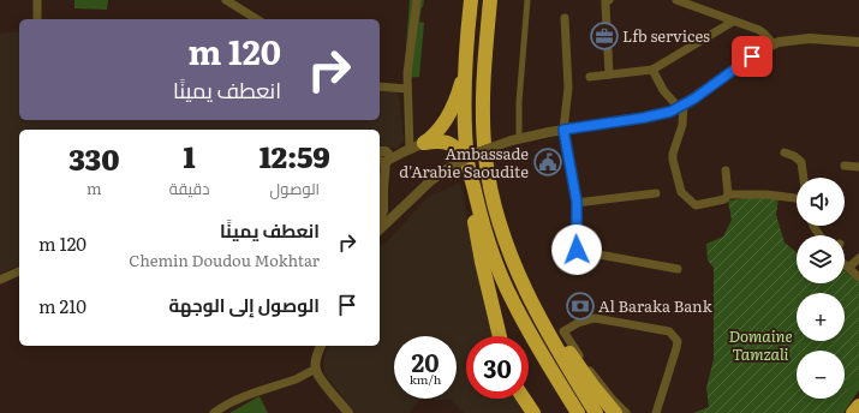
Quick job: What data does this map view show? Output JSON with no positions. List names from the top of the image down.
{
  "parks": ["Domaine Tamzali"],
  "places": {
    "office": ["Lfb services"],
    "public building": ["Ambassade d'Arabie Saoudite"],
    "bank": ["Al Baraka Bank"]
  },
  "page": {
    "turn": ["120 m", "انعطف يمينًا"],
    "eta": [
      "12:59",
      "الوصول",
      "1",
      "دقيقة",
      "330",
      "m"
    ],
    "map_buttons": ["+", "−"],
    "list": [
      {
        "name": "انعطف يمينًا",
        "note": "Chemin Doudou Mokhtar",
        "value": "120 m"
      },
      {
        "name": "الوصول إلى الوجهة",
        "value": "210 m"
      }
    ],
    "speed": "20 km/h",
    "limit": "30"
  }
}
